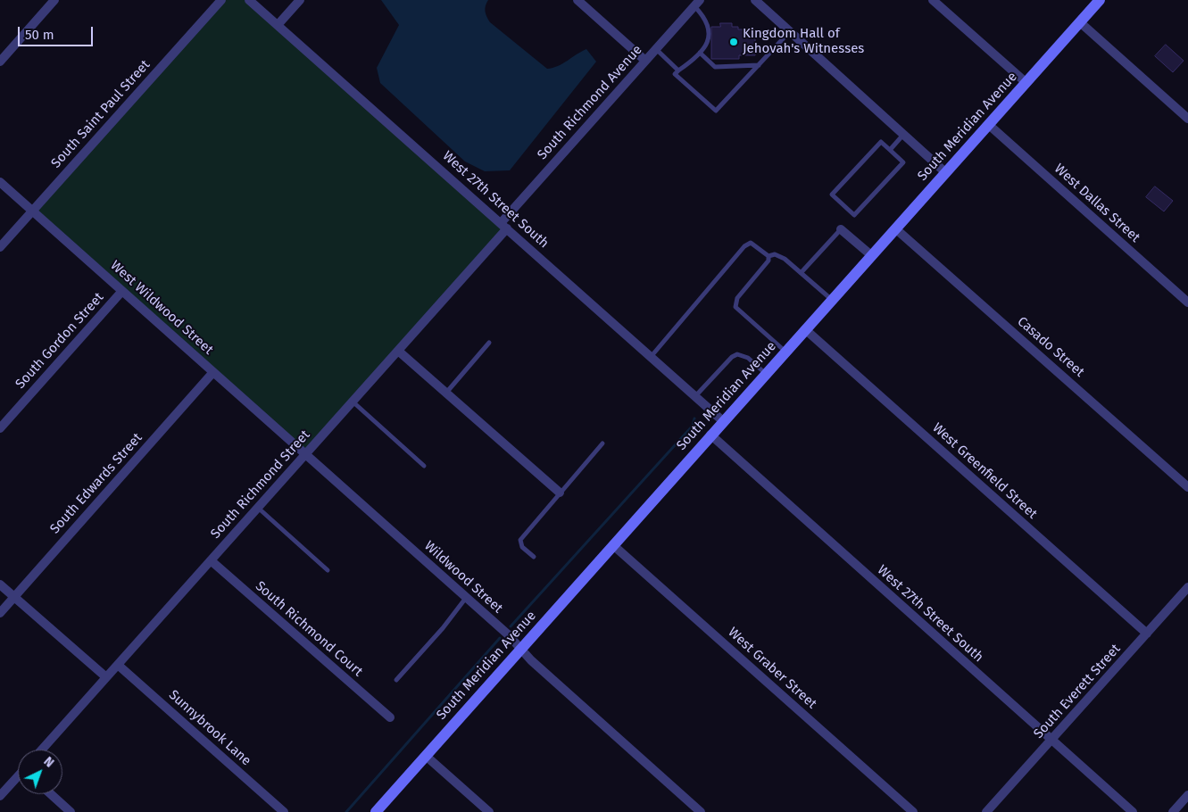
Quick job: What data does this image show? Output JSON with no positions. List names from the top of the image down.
{
  "streets": {
    "main road": ["South Meridian Avenue"],
    "street": [
      "South Richmond Avenue",
      "South Saint Paul Street",
      "West 27th Street South",
      "West Dallas Street",
      "West Wildwood Street",
      "South Gordon Street",
      "Casado Street",
      "West Greenfield Street",
      "South Edwards Street",
      "South Richmond Street",
      "Wildwood Street",
      "South Richmond Court",
      "West Graber Street",
      "South Everett Street",
      "Sunnybrook Lane"
    ]
  },
  "crossings": [
    ["South Richmond Avenue", "West 27th Street South"],
    ["South Richmond Avenue", "South Richmond Street"],
    ["South Saint Paul Street", "West Wildwood Street"],
    ["South Meridian Avenue", "West 27th Street South"],
    ["South Meridian Avenue", "West Dallas Street"],
    ["South Meridian Avenue", "Casado Street"],
    ["South Meridian Avenue", "West Greenfield Street"],
    ["South Meridian Avenue", "Wildwood Street"],
    ["South Meridian Avenue", "West Graber Street"],
    ["West 27th Street South", "South Richmond Street"],
    ["West 27th Street South", "South Everett Street"],
    ["West Wildwood Street", "South Gordon Street"],
    ["West Wildwood Street", "South Edwards Street"],
    ["West Wildwood Street", "South Richmond Street"],
    ["West Wildwood Street", "Wildwood Street"],
    ["West Greenfield Street", "South Everett Street"],
    ["South Richmond Street", "Wildwood Street"],
    ["South Richmond Street", "South Richmond Court"],
    ["South Richmond Street", "Sunnybrook Lane"]
  ],
  "places": ["Kingdom Hall of Jehovah's Witnesses"],
  "scale_bar": "50 m",
  "north": "top right"
}
